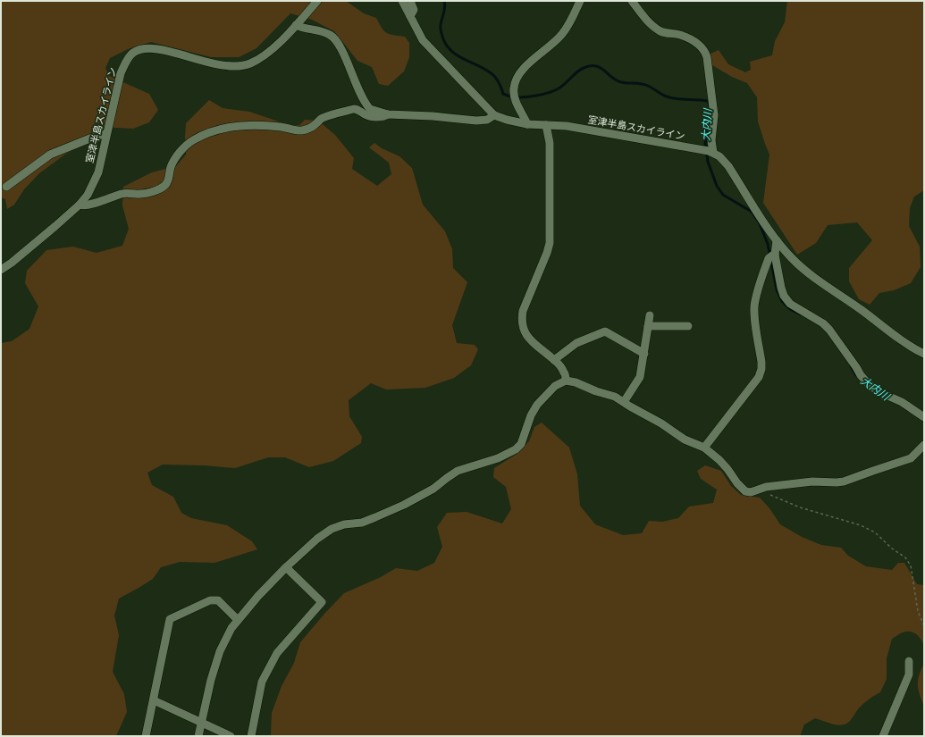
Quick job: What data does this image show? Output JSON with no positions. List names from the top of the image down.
{
  "streets": {
    "street": ["室津半島スカイライン"]
  },
  "water": ["大内川"]
}
